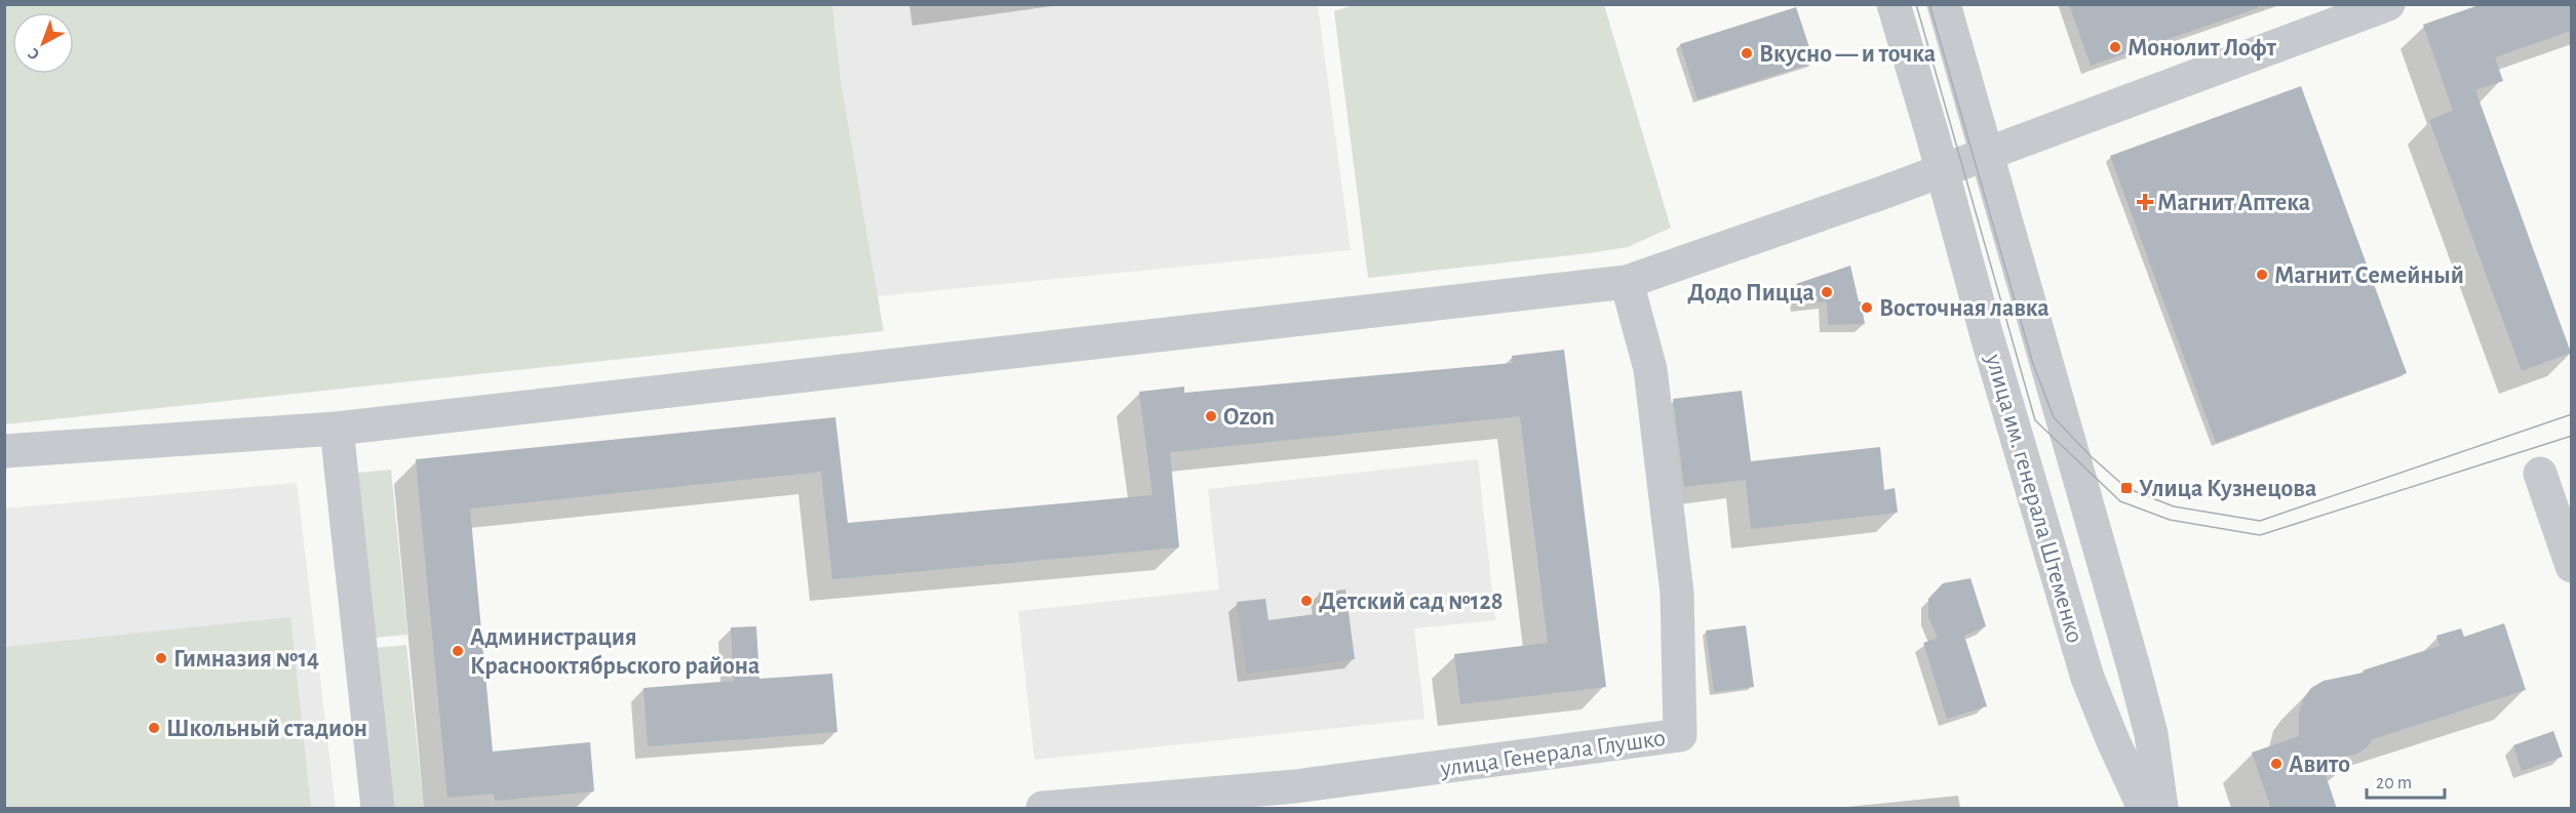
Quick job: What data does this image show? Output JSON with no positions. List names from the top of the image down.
{
  "streets": {
    "street": ["улица им. генерала Штеменко", "улица Генерала Глушко"]
  },
  "places": {
    "other": [
      "Монолит Лофт",
      "Вкусно — и точка",
      "Магнит Семейный",
      "Додо Пицца",
      "Восточная лавка",
      "Ozon",
      "Детский сад №128",
      "Администрация Краснооктябрьского района",
      "Гимназия №14",
      "Школьный стадион",
      "Авито"
    ],
    "health": ["Магнит Аптека"],
    "transit": ["Улица Кузнецова"]
  },
  "scale_bar": "20 m",
  "north": "bottom left"
}
